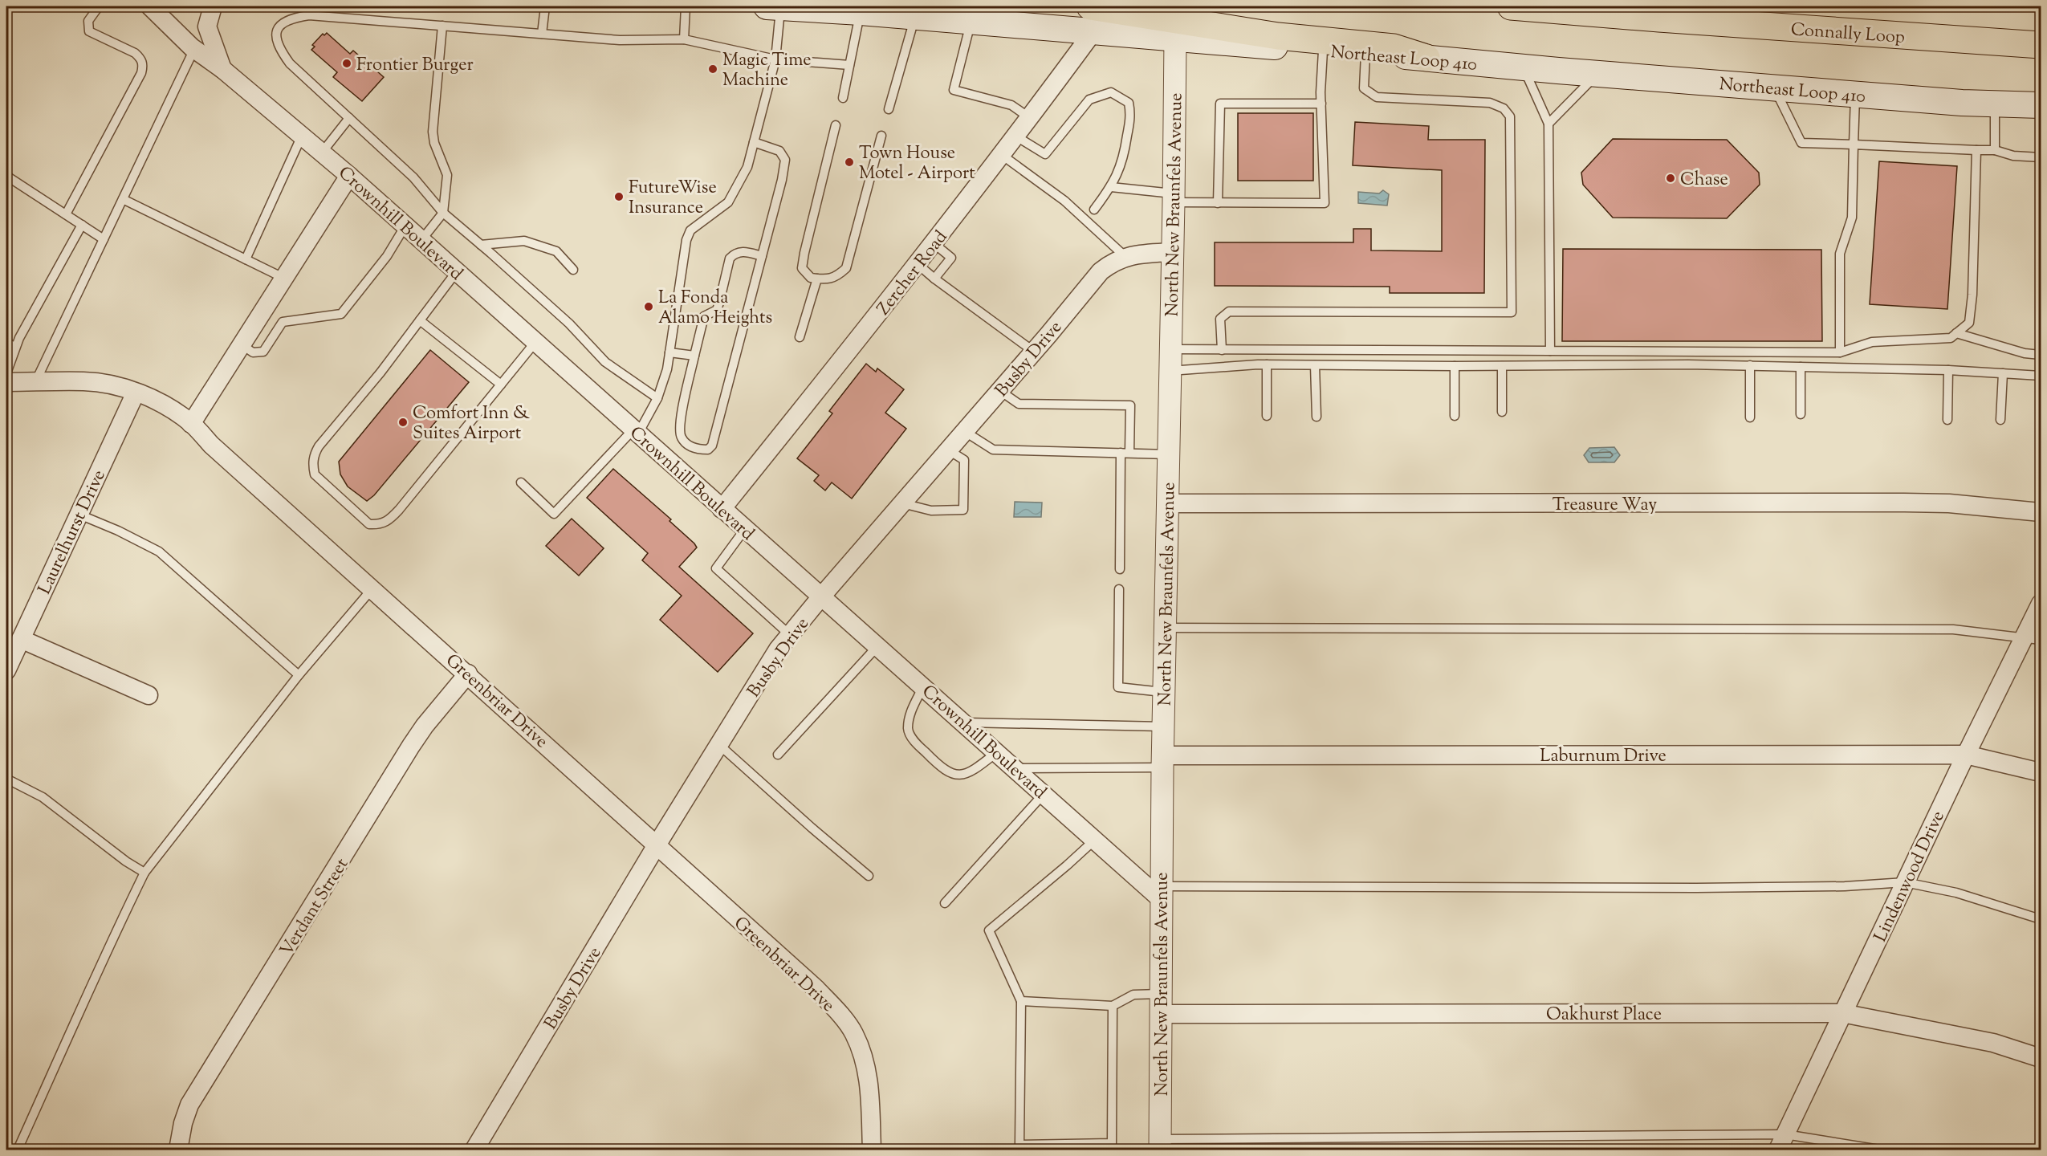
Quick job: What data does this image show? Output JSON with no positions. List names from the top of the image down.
{
  "streets": {
    "highway": ["Connally Loop"],
    "main road": ["Northeast Loop 410"],
    "street": [
      "North New Braunfels Avenue",
      "Crownhill Boulevard",
      "Zercher Road",
      "Busby Drive",
      "Treasure Way",
      "Laurelhurst Drive",
      "Greenbriar Drive",
      "Laburnum Drive",
      "Lindenwood Drive",
      "Verdant Street",
      "Oakhurst Place"
    ]
  },
  "crossings": [
    ["Northeast Loop 410", "North New Braunfels Avenue"],
    ["Northeast Loop 410", "Zercher Road"],
    ["North New Braunfels Avenue", "Crownhill Boulevard"],
    ["North New Braunfels Avenue", "Busby Drive"],
    ["North New Braunfels Avenue", "Treasure Way"],
    ["North New Braunfels Avenue", "Laburnum Drive"],
    ["North New Braunfels Avenue", "Oakhurst Place"],
    ["Crownhill Boulevard", "Zercher Road"],
    ["Crownhill Boulevard", "Busby Drive"],
    ["Busby Drive", "Greenbriar Drive"],
    ["Laurelhurst Drive", "Greenbriar Drive"],
    ["Greenbriar Drive", "Verdant Street"],
    ["Laburnum Drive", "Lindenwood Drive"],
    ["Lindenwood Drive", "Oakhurst Place"]
  ],
  "places": [
    "Frontier Burger",
    "Magic Time Machine",
    "Town House Motel - Airport",
    "Chase",
    "FutureWise Insurance",
    "La Fonda Alamo Heights",
    "Comfort Inn & Suites Airport"
  ]
}
